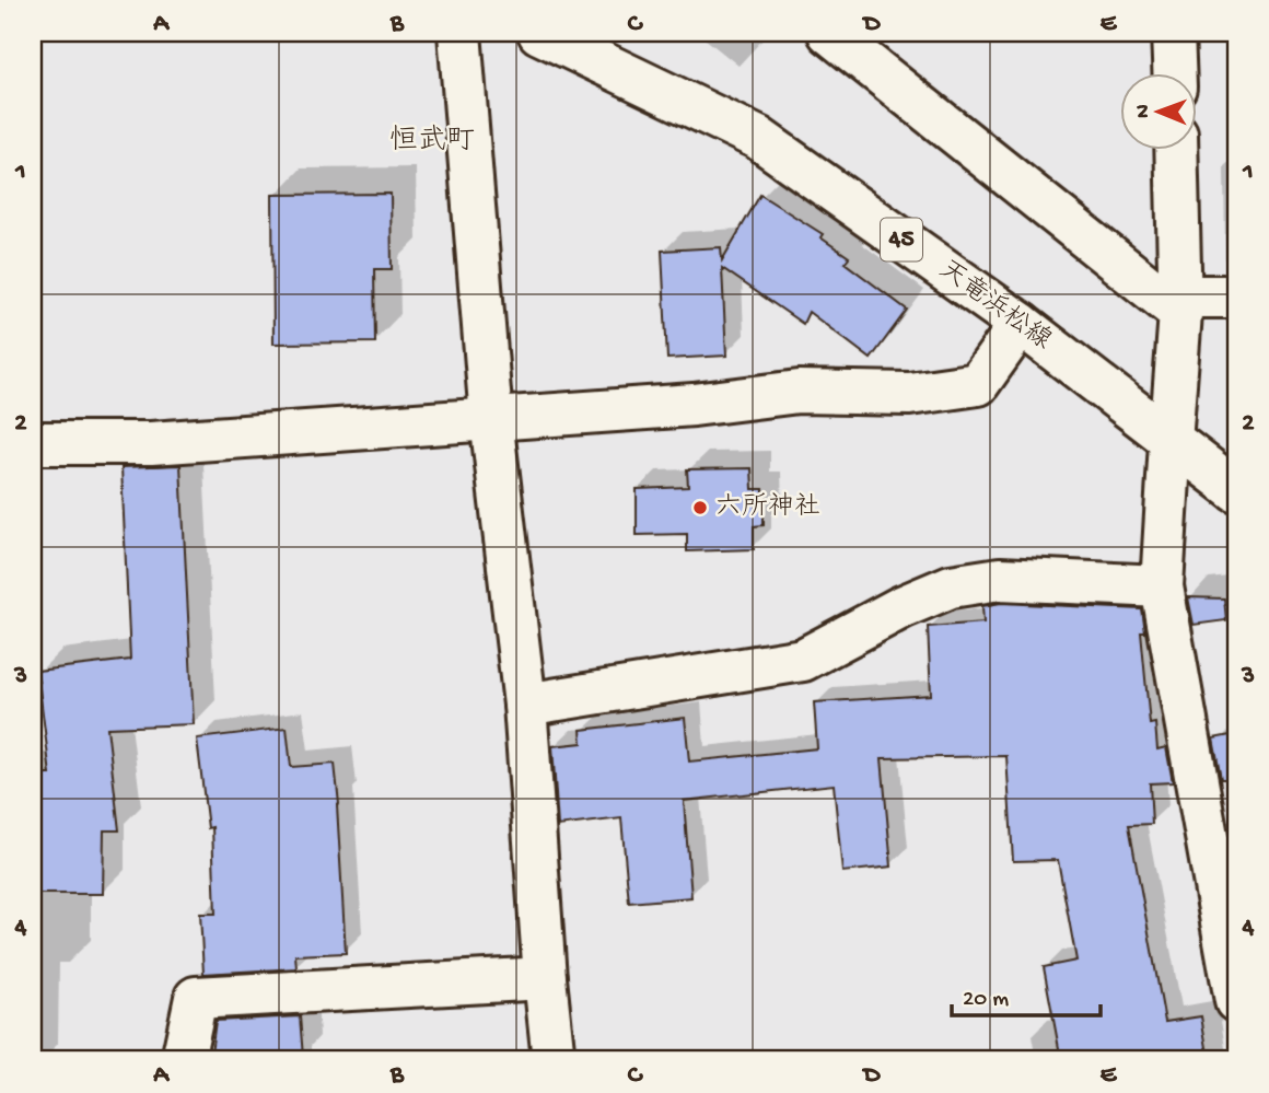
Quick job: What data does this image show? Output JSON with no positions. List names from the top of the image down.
{
  "streets": {
    "street": ["45", "天竜浜松線"]
  },
  "districts": ["恒武町"],
  "places": ["六所神社"],
  "scale_bar": "20 m",
  "north": "left",
  "grid": {
    "columns": [
      "A",
      "B",
      "C",
      "D",
      "E"
    ],
    "rows": [
      "1",
      "2",
      "3",
      "4"
    ]
  }
}
